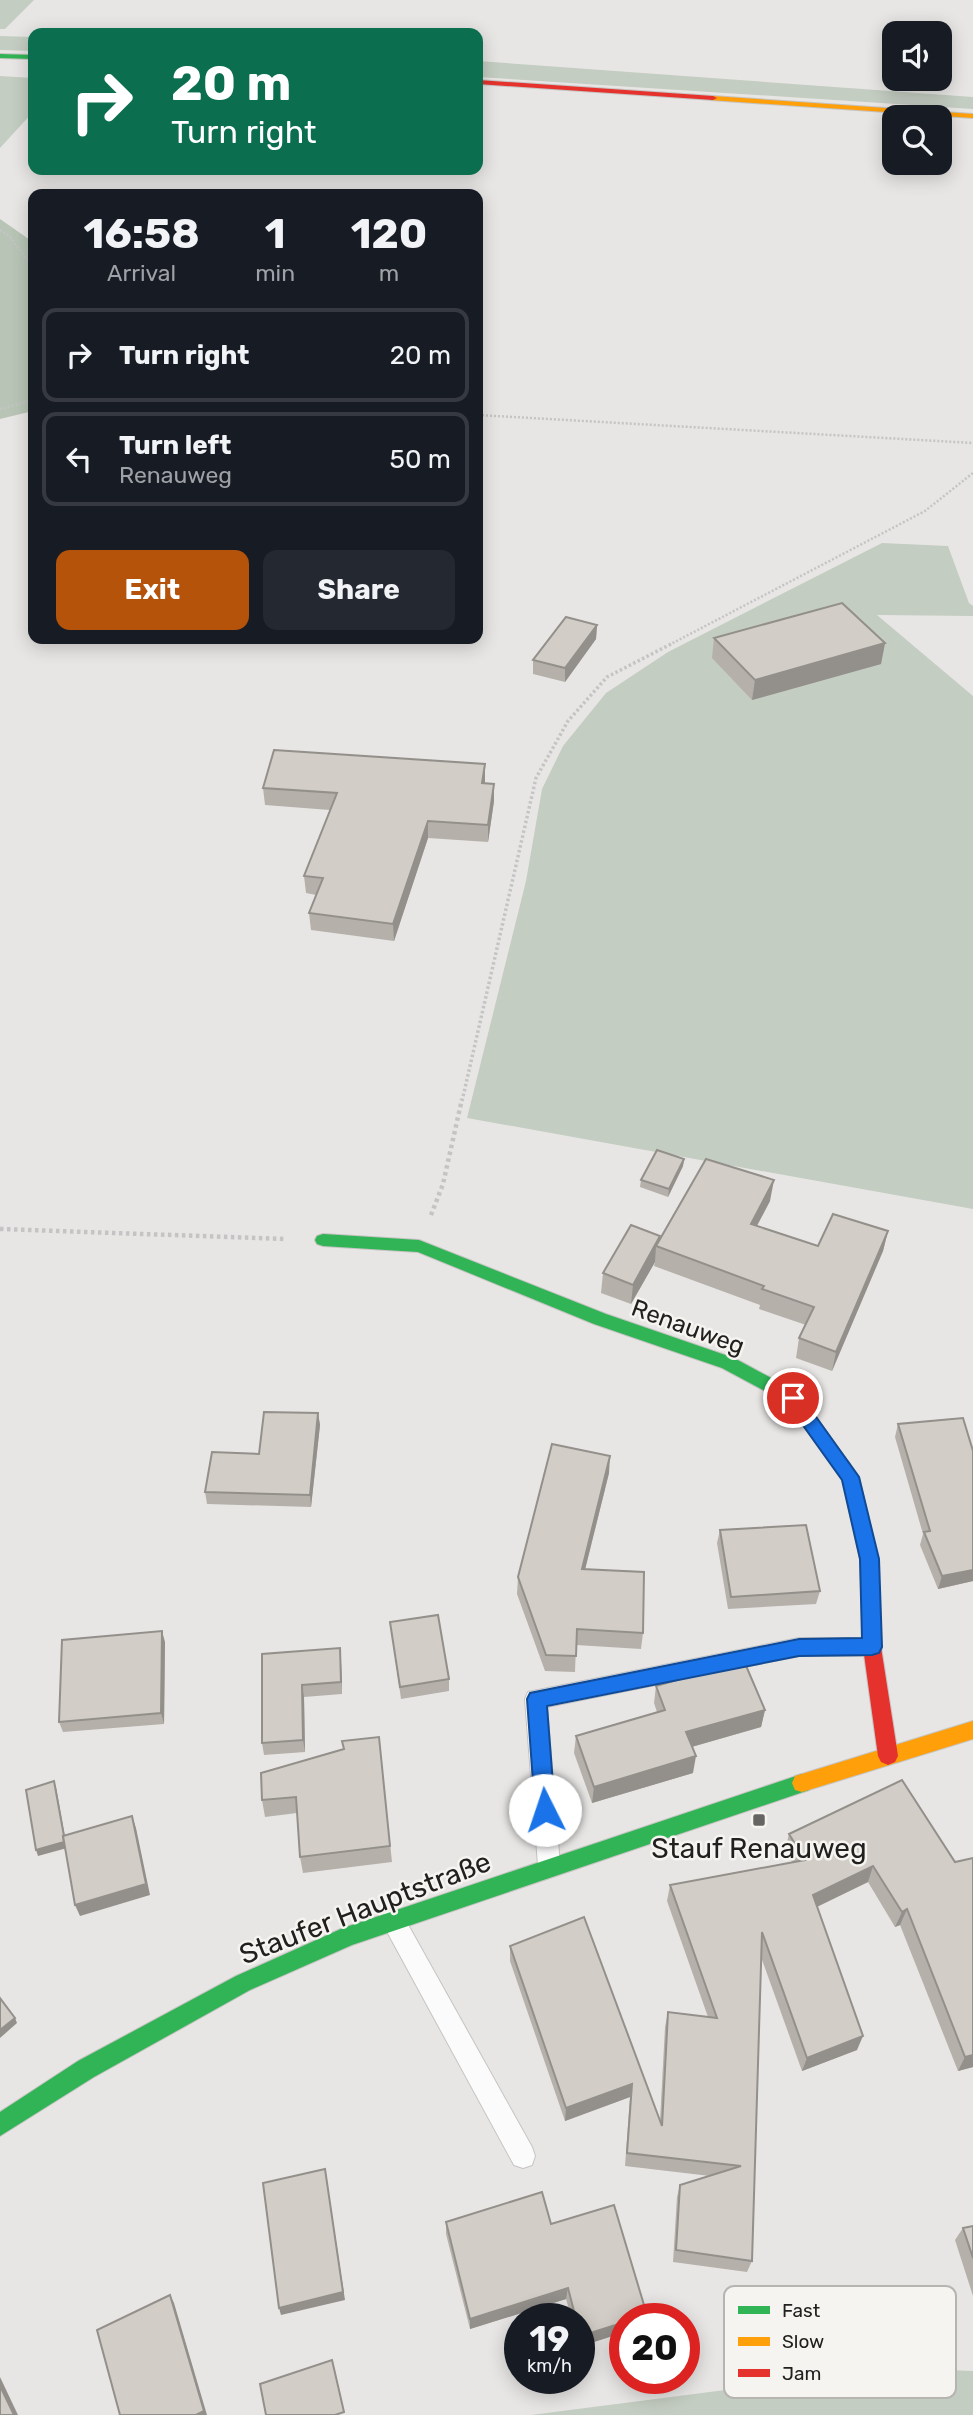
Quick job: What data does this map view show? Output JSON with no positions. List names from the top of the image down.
{
  "streets": {
    "street": ["Renauweg", "Staufer Hauptstraße"]
  },
  "crossings": [
    ["Renauweg", "Staufer Hauptstraße"]
  ],
  "places": {
    "transit": ["Stauf Renauweg"]
  },
  "legend": ["Fast", "Slow", "Jam"],
  "page": {
    "turn": ["20 m", "Turn right"],
    "eta": [
      "16:58",
      "Arrival",
      "1",
      "min",
      "120",
      "m"
    ],
    "list": [
      {
        "name": "Turn right",
        "value": "20 m"
      },
      {
        "name": "Turn left",
        "note": "Renauweg",
        "value": "50 m"
      }
    ],
    "buttons": ["Exit", "Share"],
    "speed": "19 km/h",
    "limit": "20"
  }
}
